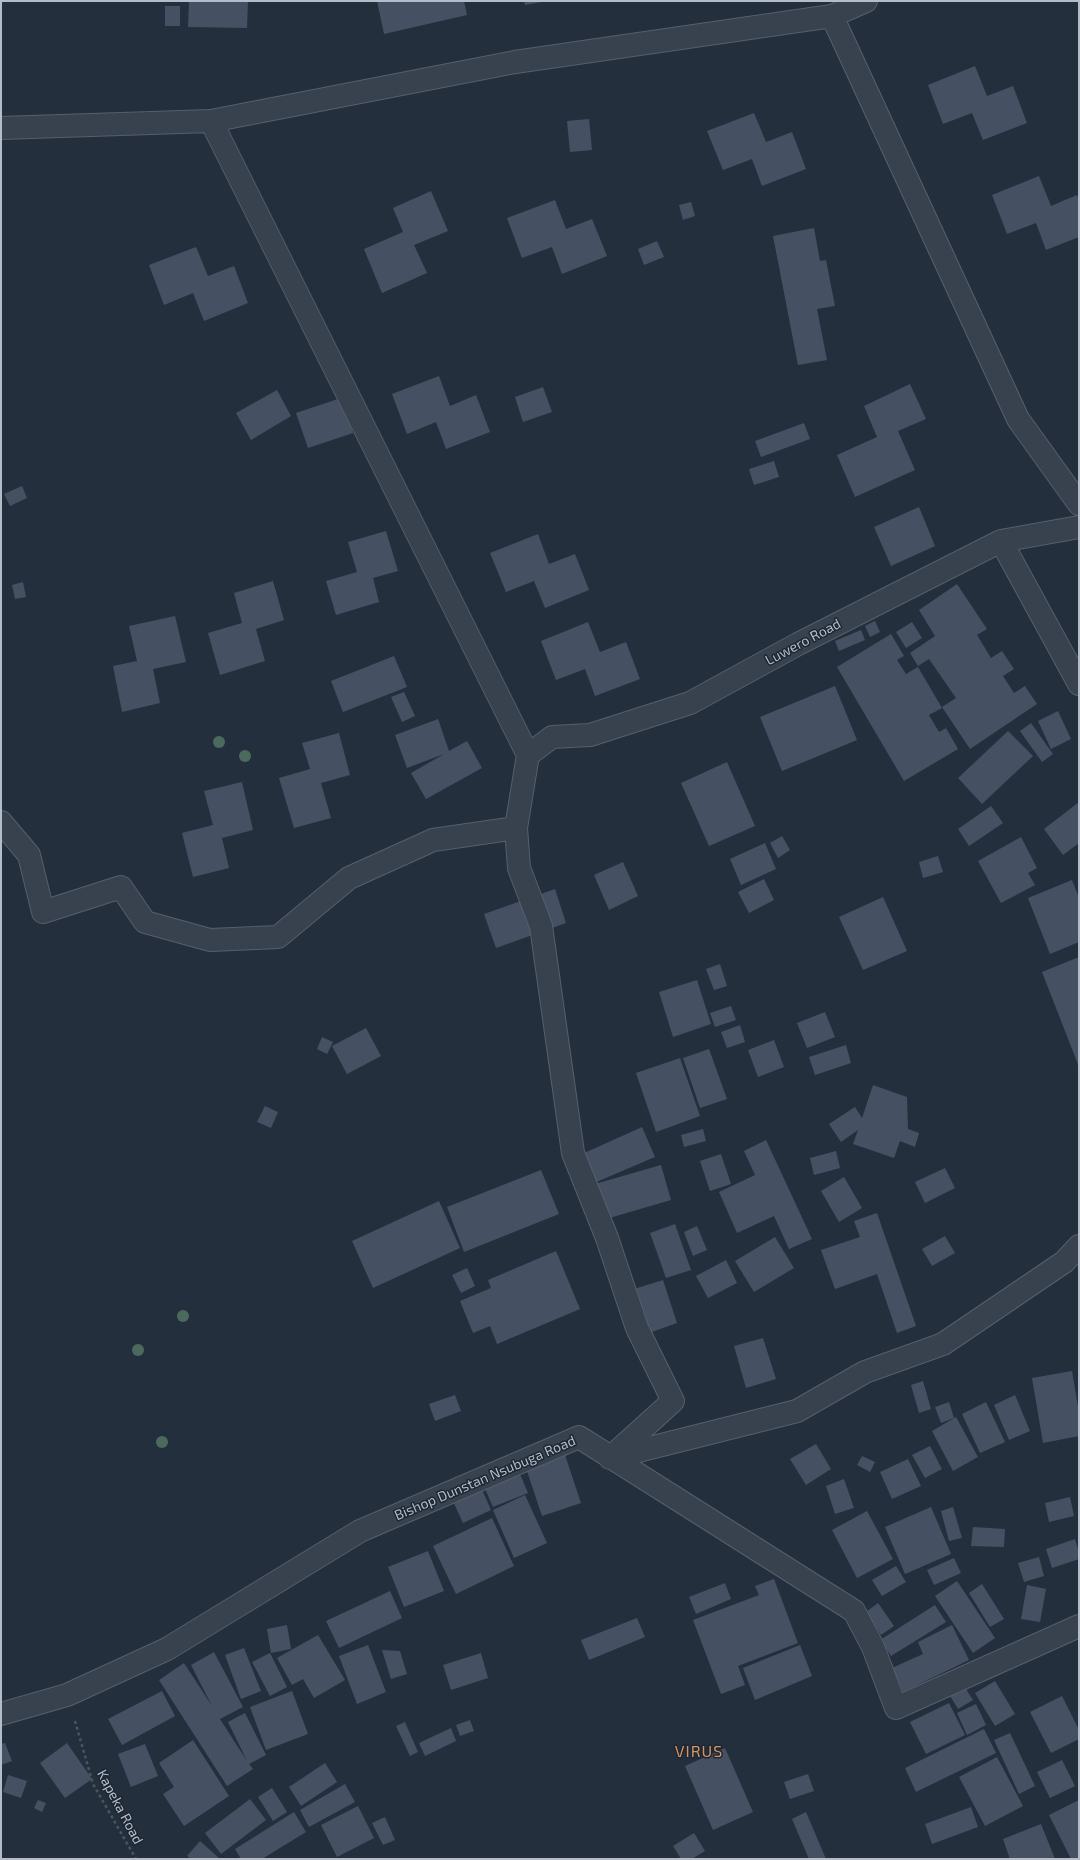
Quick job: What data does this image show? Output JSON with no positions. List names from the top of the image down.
{
  "streets": {
    "street": ["Luwero Road", "Bishop Dunstan Nsubuga Road"],
    "path": ["Kapeka Road"]
  },
  "crossings": [
    ["Bishop Dunstan Nsubuga Road", "Kapeka Road"]
  ],
  "districts": ["VIRUS"]
}
